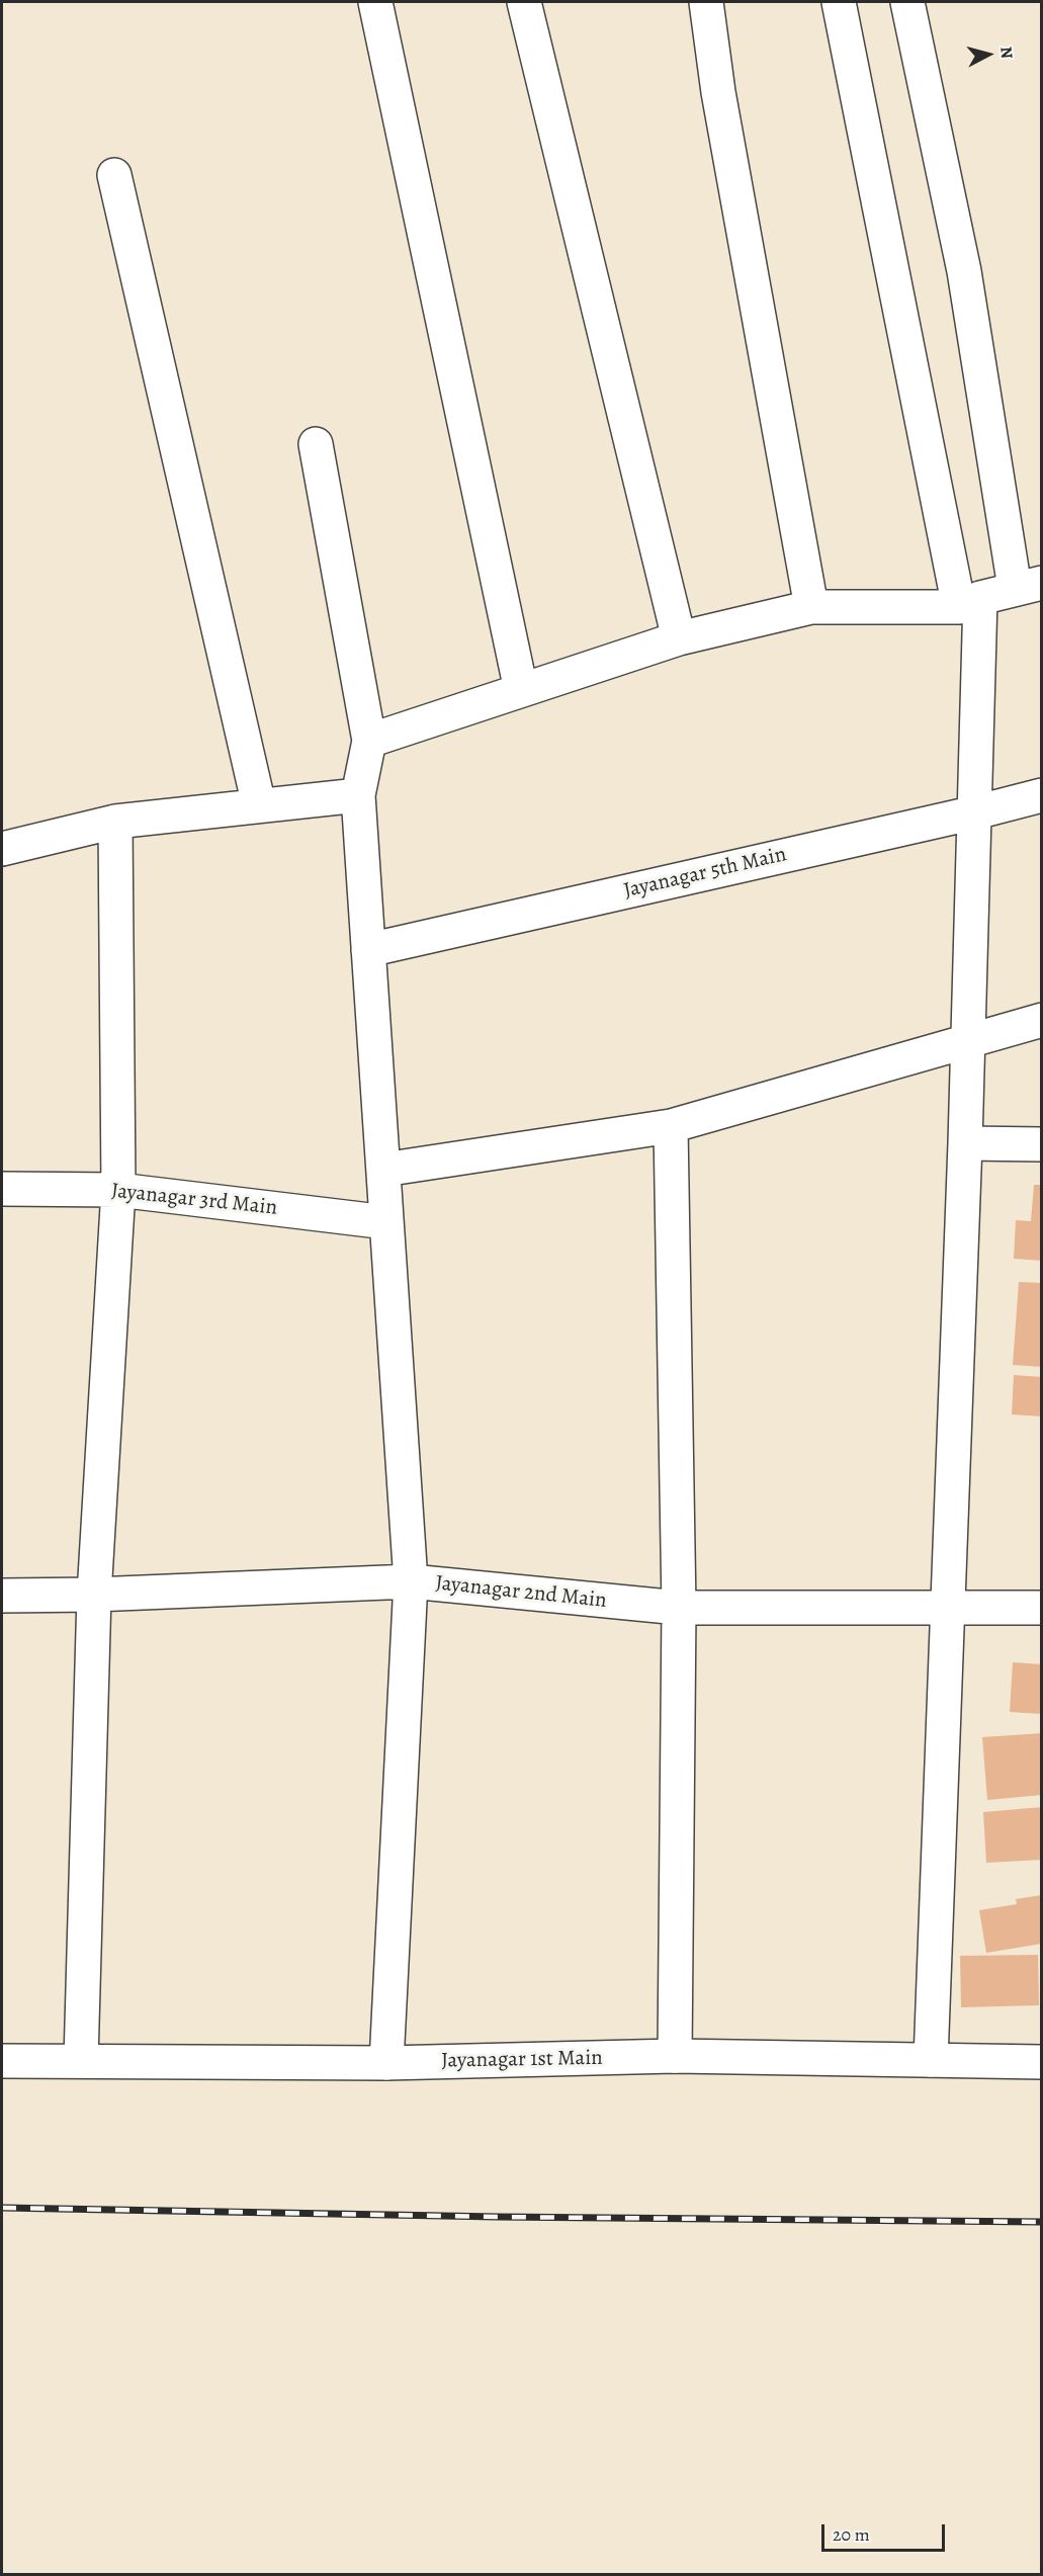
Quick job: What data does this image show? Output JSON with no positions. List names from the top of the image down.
{
  "streets": {
    "street": [
      "Jayanagar 5th Main",
      "Jayanagar 3rd Main",
      "Jayanagar 2nd Main",
      "Jayanagar 1st Main"
    ]
  },
  "scale_bar": "20 m",
  "north": "right"
}
